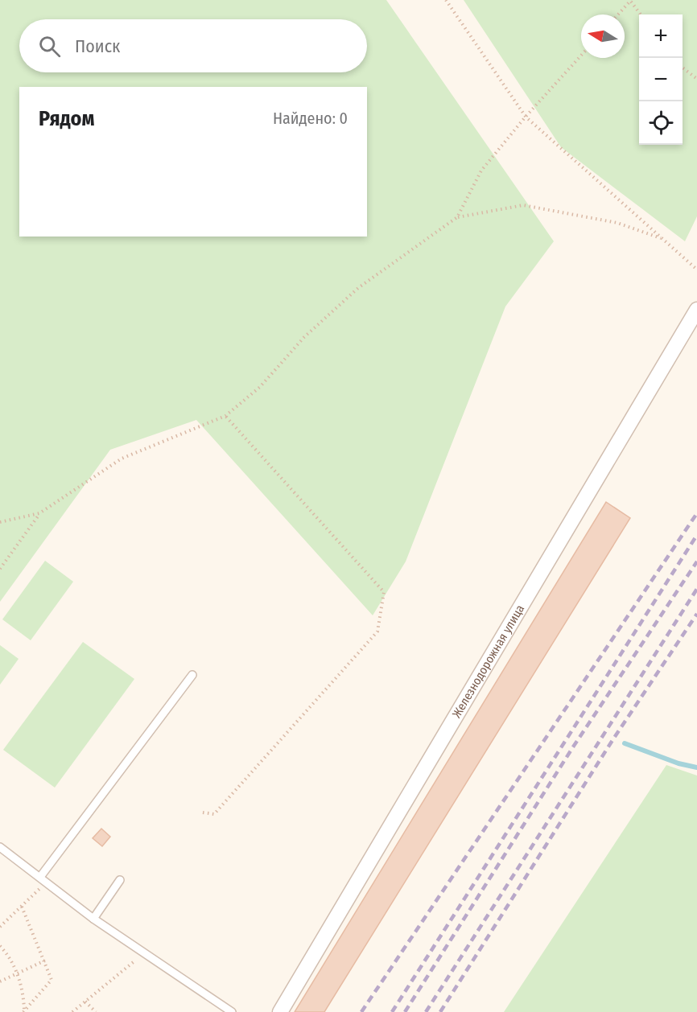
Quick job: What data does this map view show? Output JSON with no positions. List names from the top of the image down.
{
  "streets": {
    "street": ["Железнодорожная улица"]
  },
  "north": "left",
  "page": {
    "map_buttons": ["+", "−"],
    "search": "Поиск",
    "heading": ["Рядом", "Найдено: 0"]
  }
}
